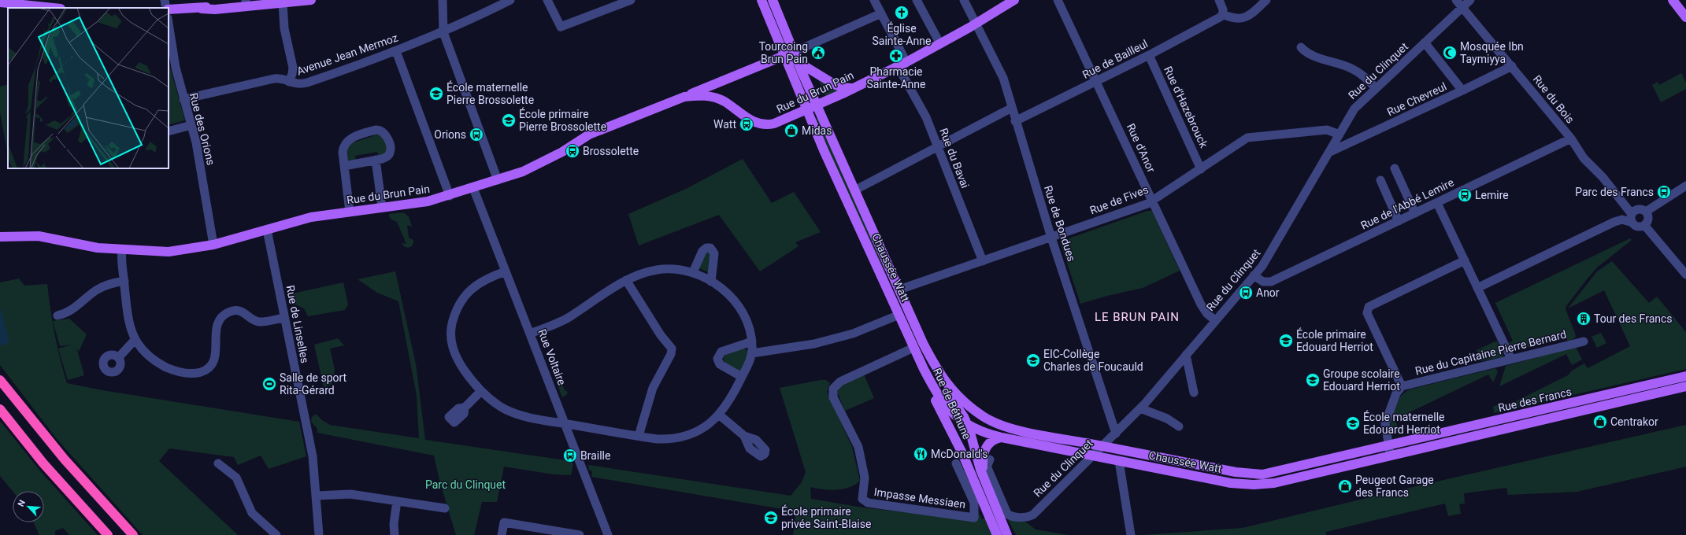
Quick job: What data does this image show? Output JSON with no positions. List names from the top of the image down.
{
  "streets": {
    "main road": [
      "Rue du Brun Pain",
      "Chaussée Watt",
      "Rue des Francs",
      "Rue de Béthune"
    ],
    "street": [
      "Avenue Jean Mermoz",
      "Rue de Bailleul",
      "Rue du Clinquet",
      "Rue Chevreul",
      "Rue du Bois",
      "Rue d'Hazebrouck",
      "Rue des Orions",
      "Rue d'Anor",
      "Rue du Bavai",
      "Rue de Fives",
      "Rue de l'Abbé Lemire",
      "Rue de Bondues",
      "Rue de Linselles",
      "Rue du Capitaine Pierre Bernard",
      "Rue Voltaire",
      "Impasse Messiaen"
    ]
  },
  "crossings": [
    ["Avenue Jean Mermoz", "Rue des Orions"],
    ["Rue de Bailleul", "Rue d'Hazebrouck"],
    ["Rue de Bailleul", "Rue d'Anor"],
    ["Rue de Bailleul", "Rue de Bondues"],
    ["Rue du Clinquet", "Rue Chevreul"],
    ["Rue du Clinquet", "Rue du Bois"],
    ["Rue du Clinquet", "Rue d'Anor"],
    ["Rue du Clinquet", "Rue de Fives"],
    ["Rue du Clinquet", "Rue de l'Abbé Lemire"],
    ["Rue du Clinquet", "Rue de Bondues"],
    ["Rue du Clinquet", "Chaussée Watt"],
    ["Rue du Brun Pain", "Rue des Orions"],
    ["Rue du Brun Pain", "Rue du Bavai"],
    ["Rue du Brun Pain", "Rue de Bondues"],
    ["Rue du Brun Pain", "Chaussée Watt"],
    ["Rue du Brun Pain", "Rue de Linselles"],
    ["Rue du Brun Pain", "Rue Voltaire"],
    ["Rue Chevreul", "Rue du Bois"],
    ["Rue du Bois", "Rue de l'Abbé Lemire"],
    ["Rue d'Hazebrouck", "Rue de Fives"],
    ["Rue d'Anor", "Rue de Fives"],
    ["Rue du Bavai", "Rue de Fives"],
    ["Rue de Fives", "Rue de Bondues"],
    ["Rue de Fives", "Chaussée Watt"],
    ["Chaussée Watt", "Rue des Francs"],
    ["Chaussée Watt", "Rue de Béthune"],
    ["Chaussée Watt", "Impasse Messiaen"]
  ],
  "districts": ["LE BRUN PAIN"],
  "parks": ["Parc du Clinquet"],
  "places": {
    "church": ["Église Sainte-Anne"],
    "public building": ["Tourcoing Brun Pain"],
    "mosque": ["Mosquée Ibn Taymiyya"],
    "pharmacy": ["Pharmacie Sainte-Anne"],
    "school or university": [
      "École maternelle Pierre Brossolette",
      "École primaire Pierre Brossolette",
      "École primaire Edouard Herriot",
      "EIC-Collège Charles de Foucauld",
      "Groupe scolaire Edouard Herriot",
      "École maternelle Edouard Herriot",
      "École primaire privée Saint-Blaise"
    ],
    "bus stop": [
      "Watt",
      "Orions",
      "Brossolette",
      "Parc des Francs",
      "Lemire",
      "Anor",
      "Braille"
    ],
    "shop": ["Midas", "Centrakor", "Peugeot Garage des Francs"],
    "building": ["Tour des Francs"],
    "sports": ["Salle de sport Rita-Gérard"],
    "restaurant": ["McDonald's"]
  },
  "north": "top left"
}
